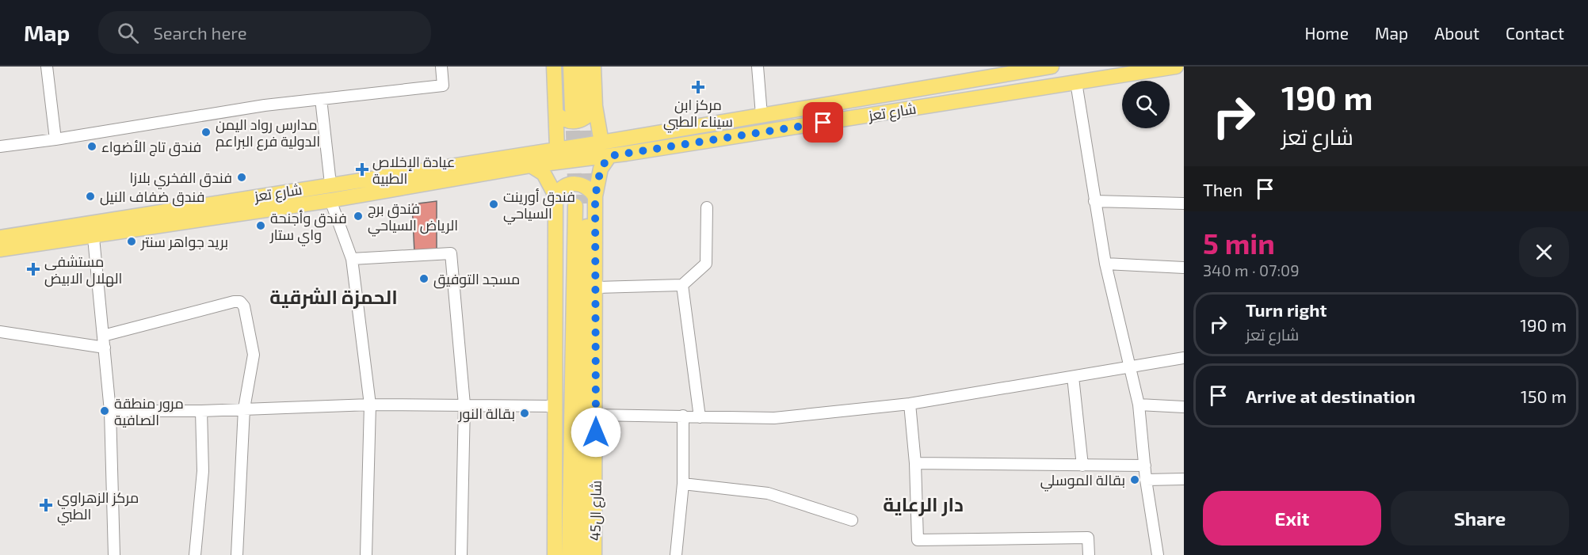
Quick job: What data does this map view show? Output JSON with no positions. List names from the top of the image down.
{
  "streets": {
    "main road": ["شارع تعز", "شارع ال45"]
  },
  "crossings": [
    ["شارع تعز", "شارع ال45"]
  ],
  "districts": ["الحمزة الشرقية", "دار الرعاية"],
  "places": {
    "health": [
      "مركز ابن سيناء الطبي",
      "عيادة الإخلاص الطبية",
      "مستشفى الهلال الابيض",
      "مركز الزهراوي الطبي"
    ],
    "other": [
      "مدارس رواد اليمن الدولية فرع البراعم",
      "فندق تاج الأضواء",
      "فندق الفخري بلازا",
      "فندق ضفاف النيل",
      "فندق أورينت السياحي",
      "فندق برج الرياض السياحي",
      "فندق وأجنحة واي ستار",
      "بريد جواهر سنتر",
      "مسجد التوفيق",
      "مرور منطقة الصافية",
      "بقالة النور",
      "بقالة الموسلي"
    ]
  },
  "page": {
    "header": "Map",
    "search": "Search here",
    "nav": [
      "Home",
      "Map",
      "About",
      "Contact"
    ],
    "turn": ["190 m", "شارع تعز"],
    "then": "Then",
    "heading": ["5 min", "340 m · 07:09"],
    "list": [
      {
        "name": "Turn right",
        "note": "شارع تعز",
        "value": "190 m"
      },
      {
        "name": "Arrive at destination",
        "value": "150 m"
      }
    ],
    "buttons": ["Exit", "Share"]
  }
}
